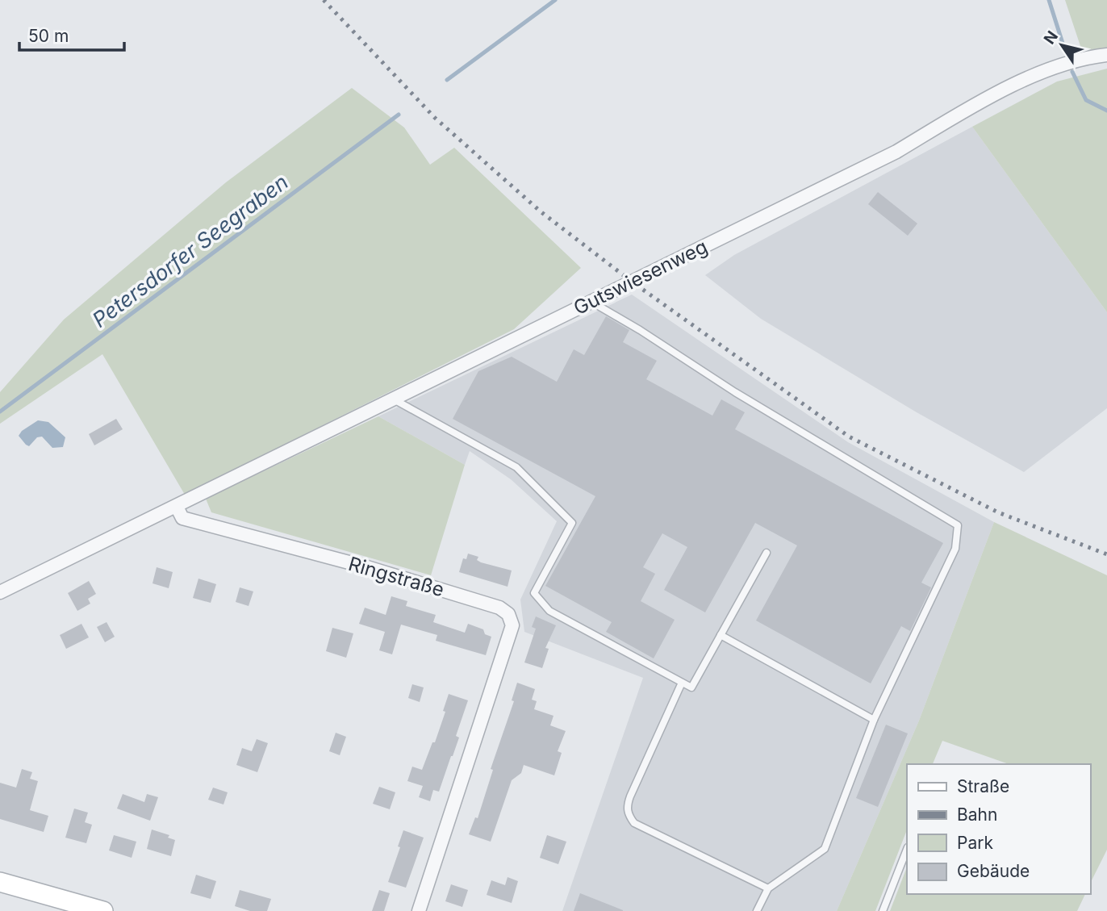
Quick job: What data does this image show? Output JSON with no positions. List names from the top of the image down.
{
  "streets": {
    "street": ["Gutswiesenweg", "Ringstraße"]
  },
  "crossings": [
    ["Gutswiesenweg", "Ringstraße"]
  ],
  "water": ["Petersdorfer Seegraben"],
  "legend": [
    "Straße",
    "Bahn",
    "Park",
    "Gebäude"
  ],
  "scale_bar": "50 m",
  "north": "top left"
}
